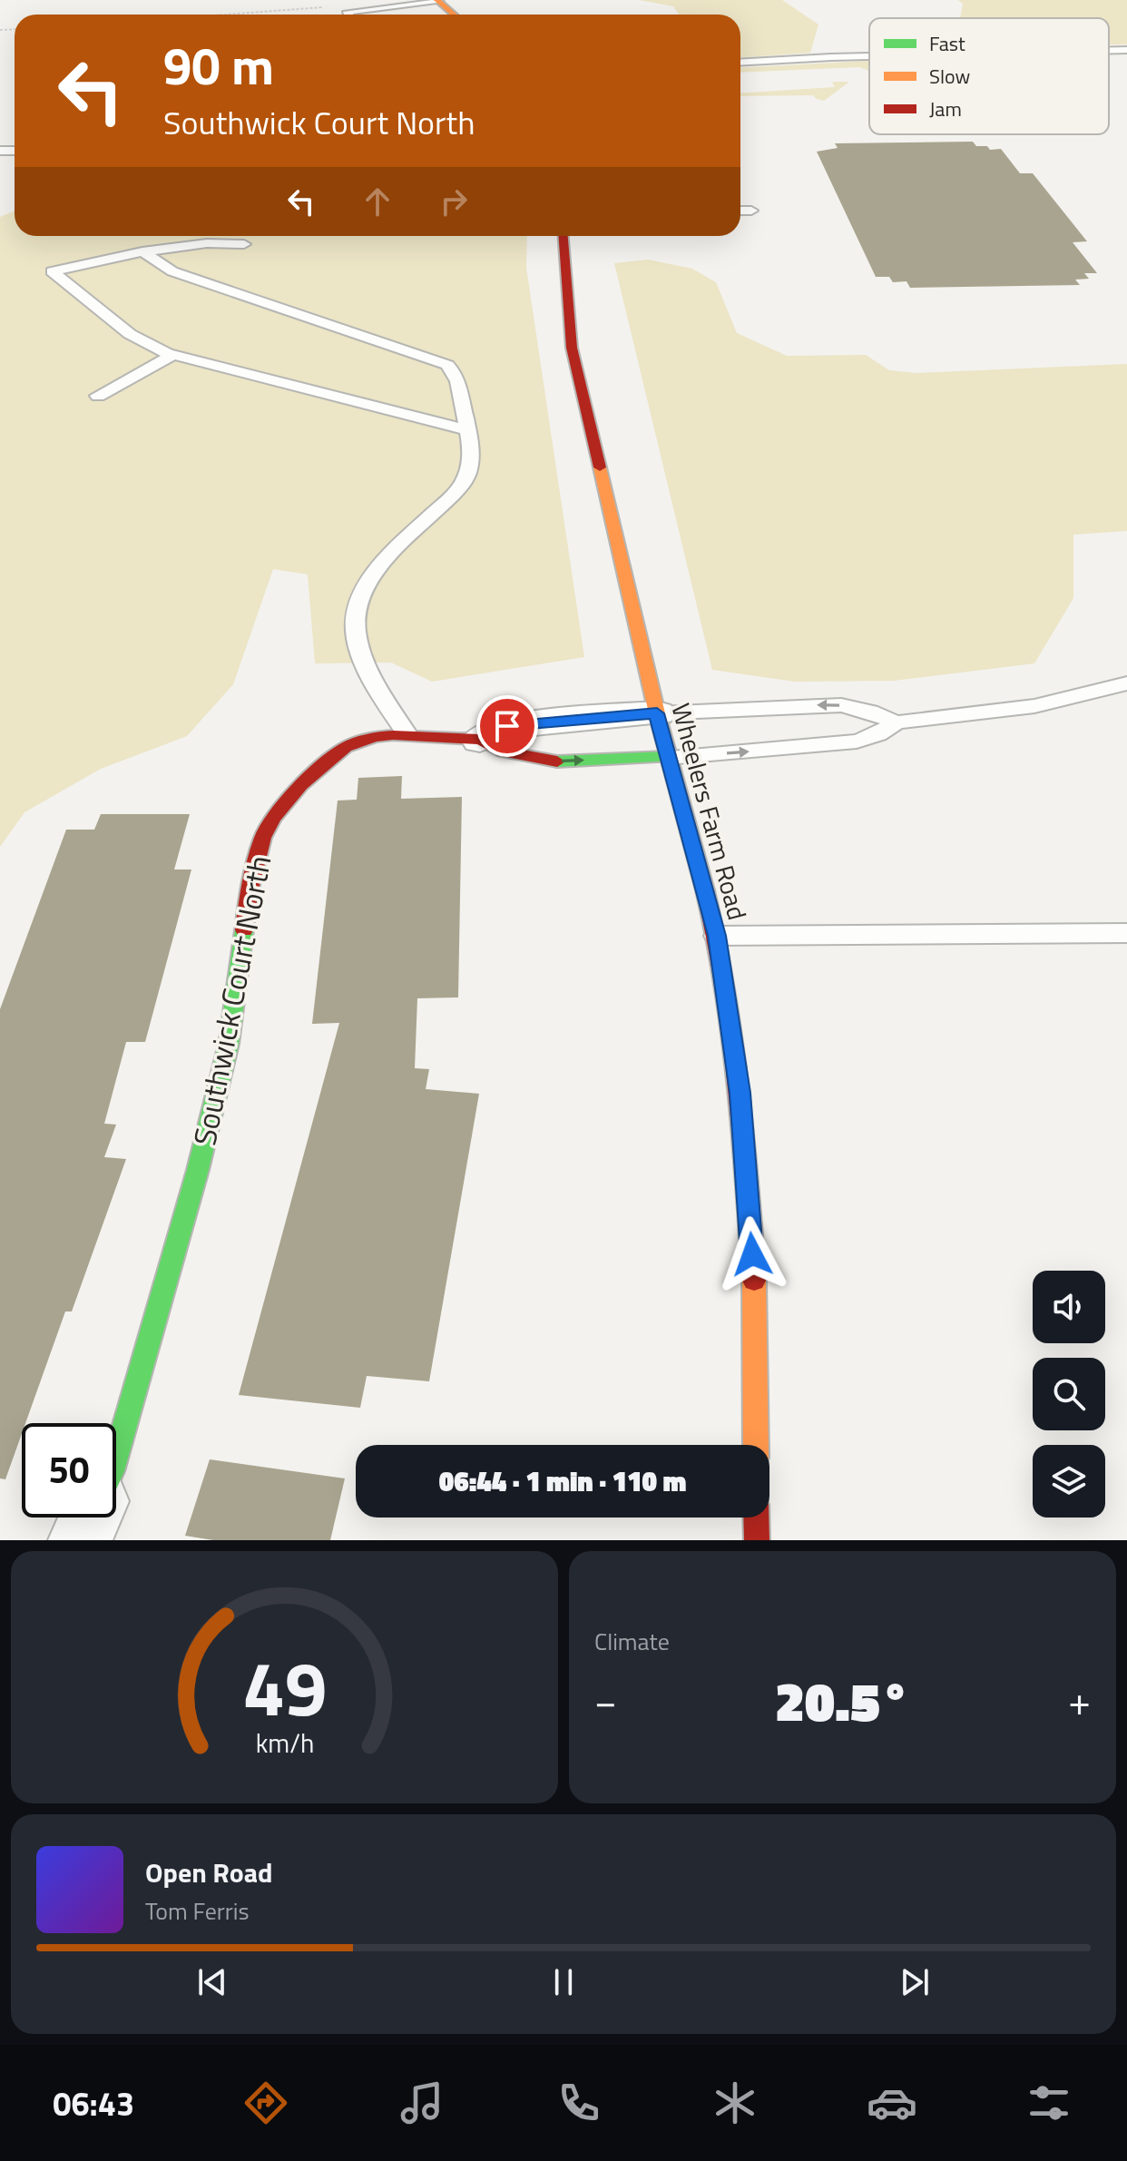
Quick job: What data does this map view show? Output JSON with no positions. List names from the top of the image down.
{
  "streets": {
    "main road": ["Wheelers Farm Road", "Southwick Court North"]
  },
  "crossings": [
    ["Wheelers Farm Road", "Southwick Court North"]
  ],
  "legend": ["Fast", "Slow", "Jam"],
  "page": {
    "turn": ["90 m", "Southwick Court North"],
    "limit": "50",
    "trip": "06:44 · 1 min · 110 m",
    "tile": "Climate",
    "heat": ["−", "20.5°", "+"],
    "song": ["Open Road", "Tom Ferris"],
    "tabs": "06:43",
    "gauge": ["49", "km/h"]
  }
}
